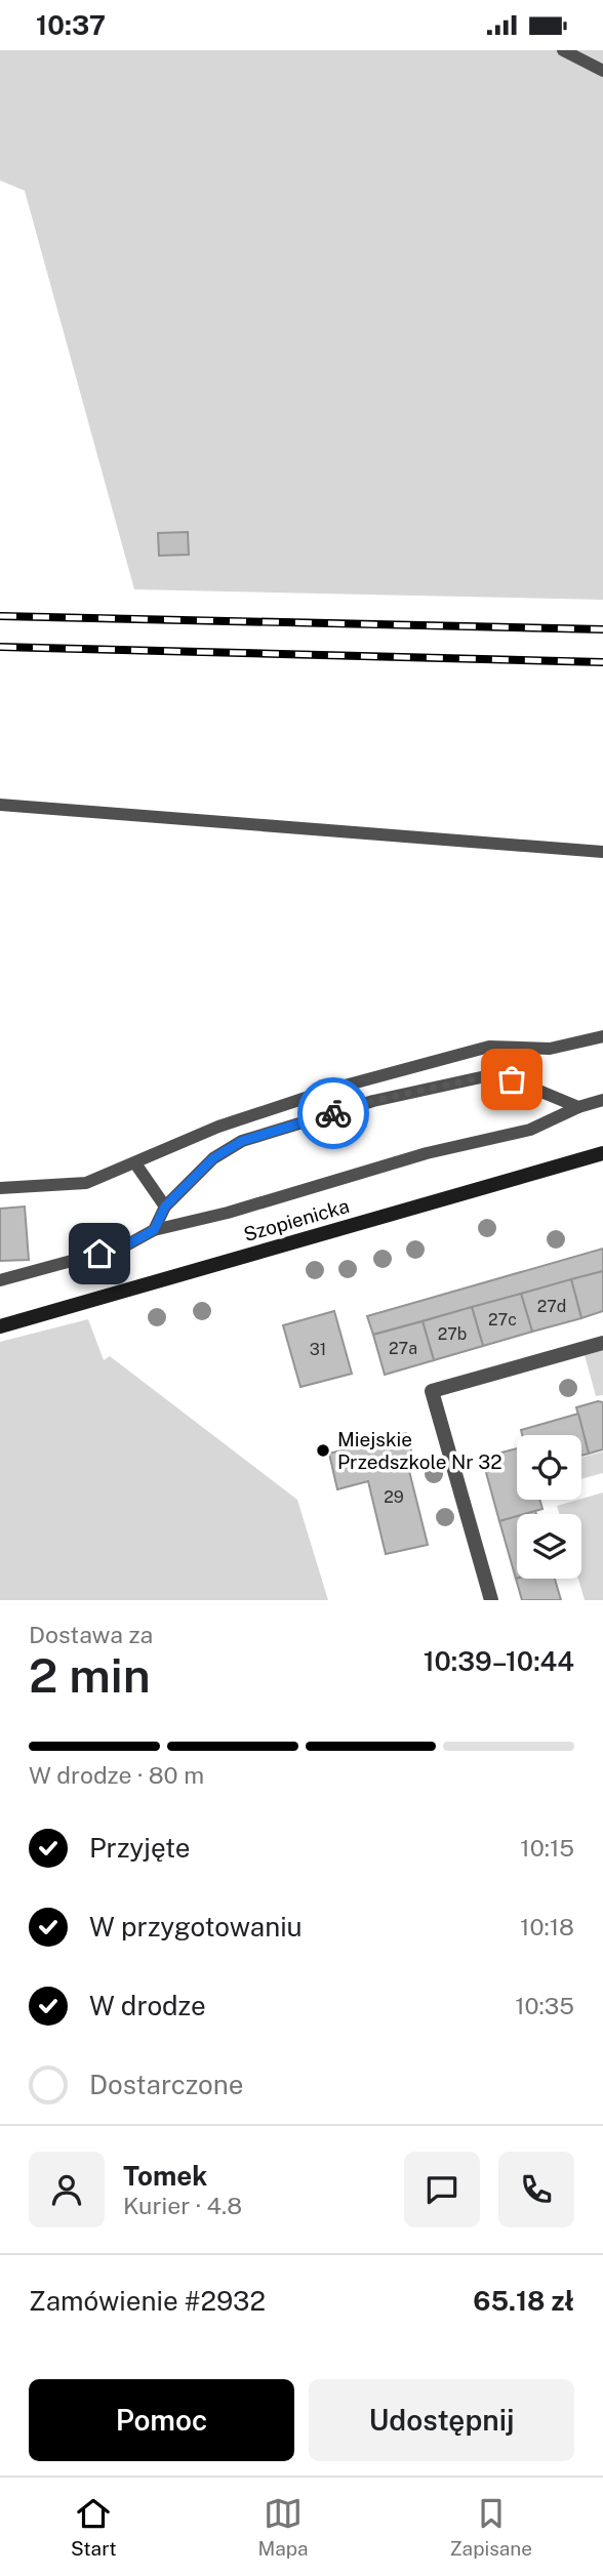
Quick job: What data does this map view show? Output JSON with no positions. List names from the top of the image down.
{
  "streets": {
    "street": ["Szopienicka"]
  },
  "places": ["Miejskie Przedszkole Nr 32"],
  "house_numbers": [
    "27d",
    "27c",
    "27b",
    "27a",
    "31",
    "29"
  ],
  "page": {
    "status": "10:37",
    "heading": ["2 min", "Dostawa za", "10:39–10:44"],
    "panel": [
      "Tomek",
      "Kurier · 4.8",
      "Zamówienie #2932",
      "65.18 zł"
    ],
    "bar": "W drodze · 80 m",
    "list": [
      ["Przyjęte", "10:15"],
      ["W przygotowaniu", "10:18"],
      ["W drodze", "10:35"],
      "Dostarczone"
    ],
    "buttons": ["Pomoc", "Udostępnij"],
    "tabs": ["Start", "Mapa", "Zapisane"]
  }
}
